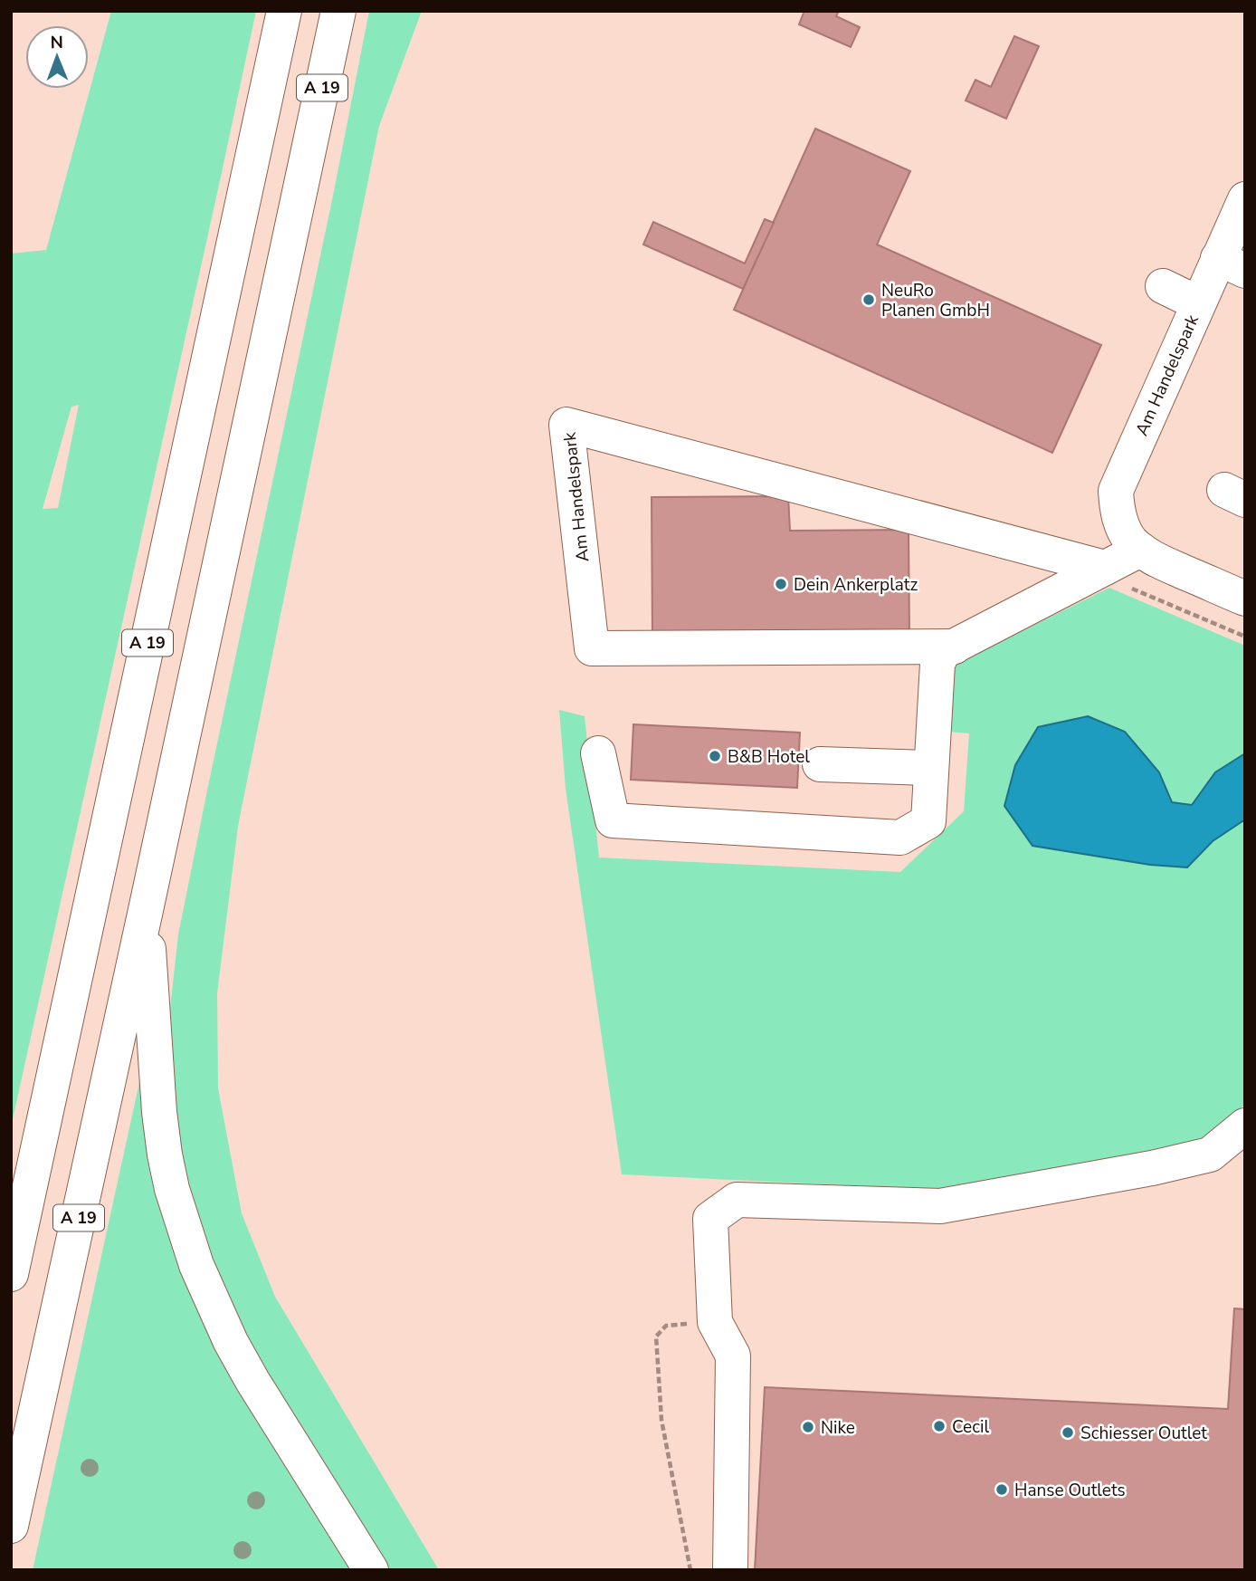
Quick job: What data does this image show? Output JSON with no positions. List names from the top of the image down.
{
  "streets": {
    "main road": ["A 19", "Am Handelspark"]
  },
  "places": [
    "NeuRo Planen GmbH",
    "Dein Ankerplatz",
    "B&B Hotel",
    "Cecil",
    "Nike",
    "Schiesser Outlet",
    "Hanse Outlets"
  ],
  "north": "top"
}
